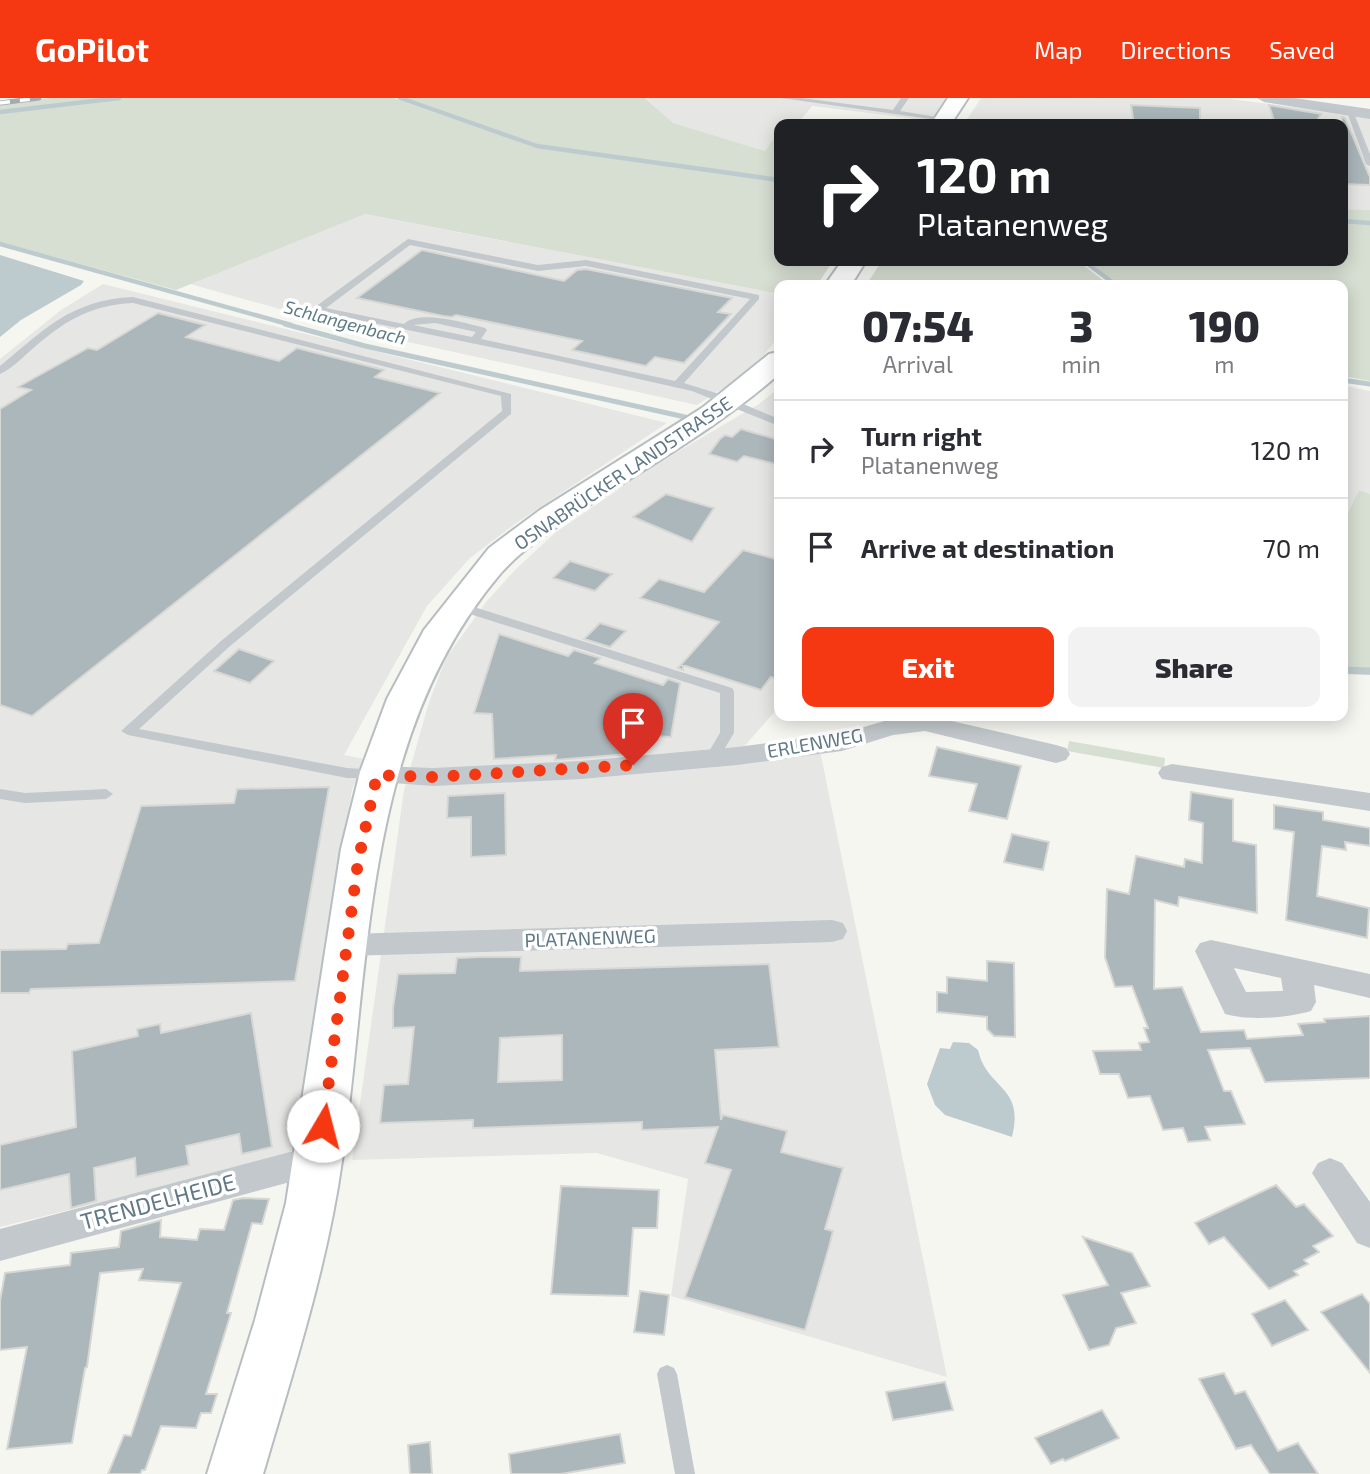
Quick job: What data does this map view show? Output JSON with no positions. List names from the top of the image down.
{
  "streets": {
    "street": [
      "OSNABRÜCKER LANDSTRASSE",
      "ERLENWEG",
      "PLATANENWEG",
      "TRENDELHEIDE"
    ]
  },
  "crossings": [
    ["OSNABRÜCKER LANDSTRASSE", "PLATANENWEG"],
    ["OSNABRÜCKER LANDSTRASSE", "TRENDELHEIDE"]
  ],
  "water": ["Schlangenbach"],
  "page": {
    "header": "GoPilot",
    "nav": ["Map", "Directions", "Saved"],
    "turn": ["120 m", "Platanenweg"],
    "eta": [
      "07:54",
      "Arrival",
      "3",
      "min",
      "190",
      "m"
    ],
    "list": [
      {
        "name": "Turn right",
        "note": "Platanenweg",
        "value": "120 m"
      },
      {
        "name": "Arrive at destination",
        "value": "70 m"
      }
    ],
    "buttons": ["Exit", "Share"]
  }
}
